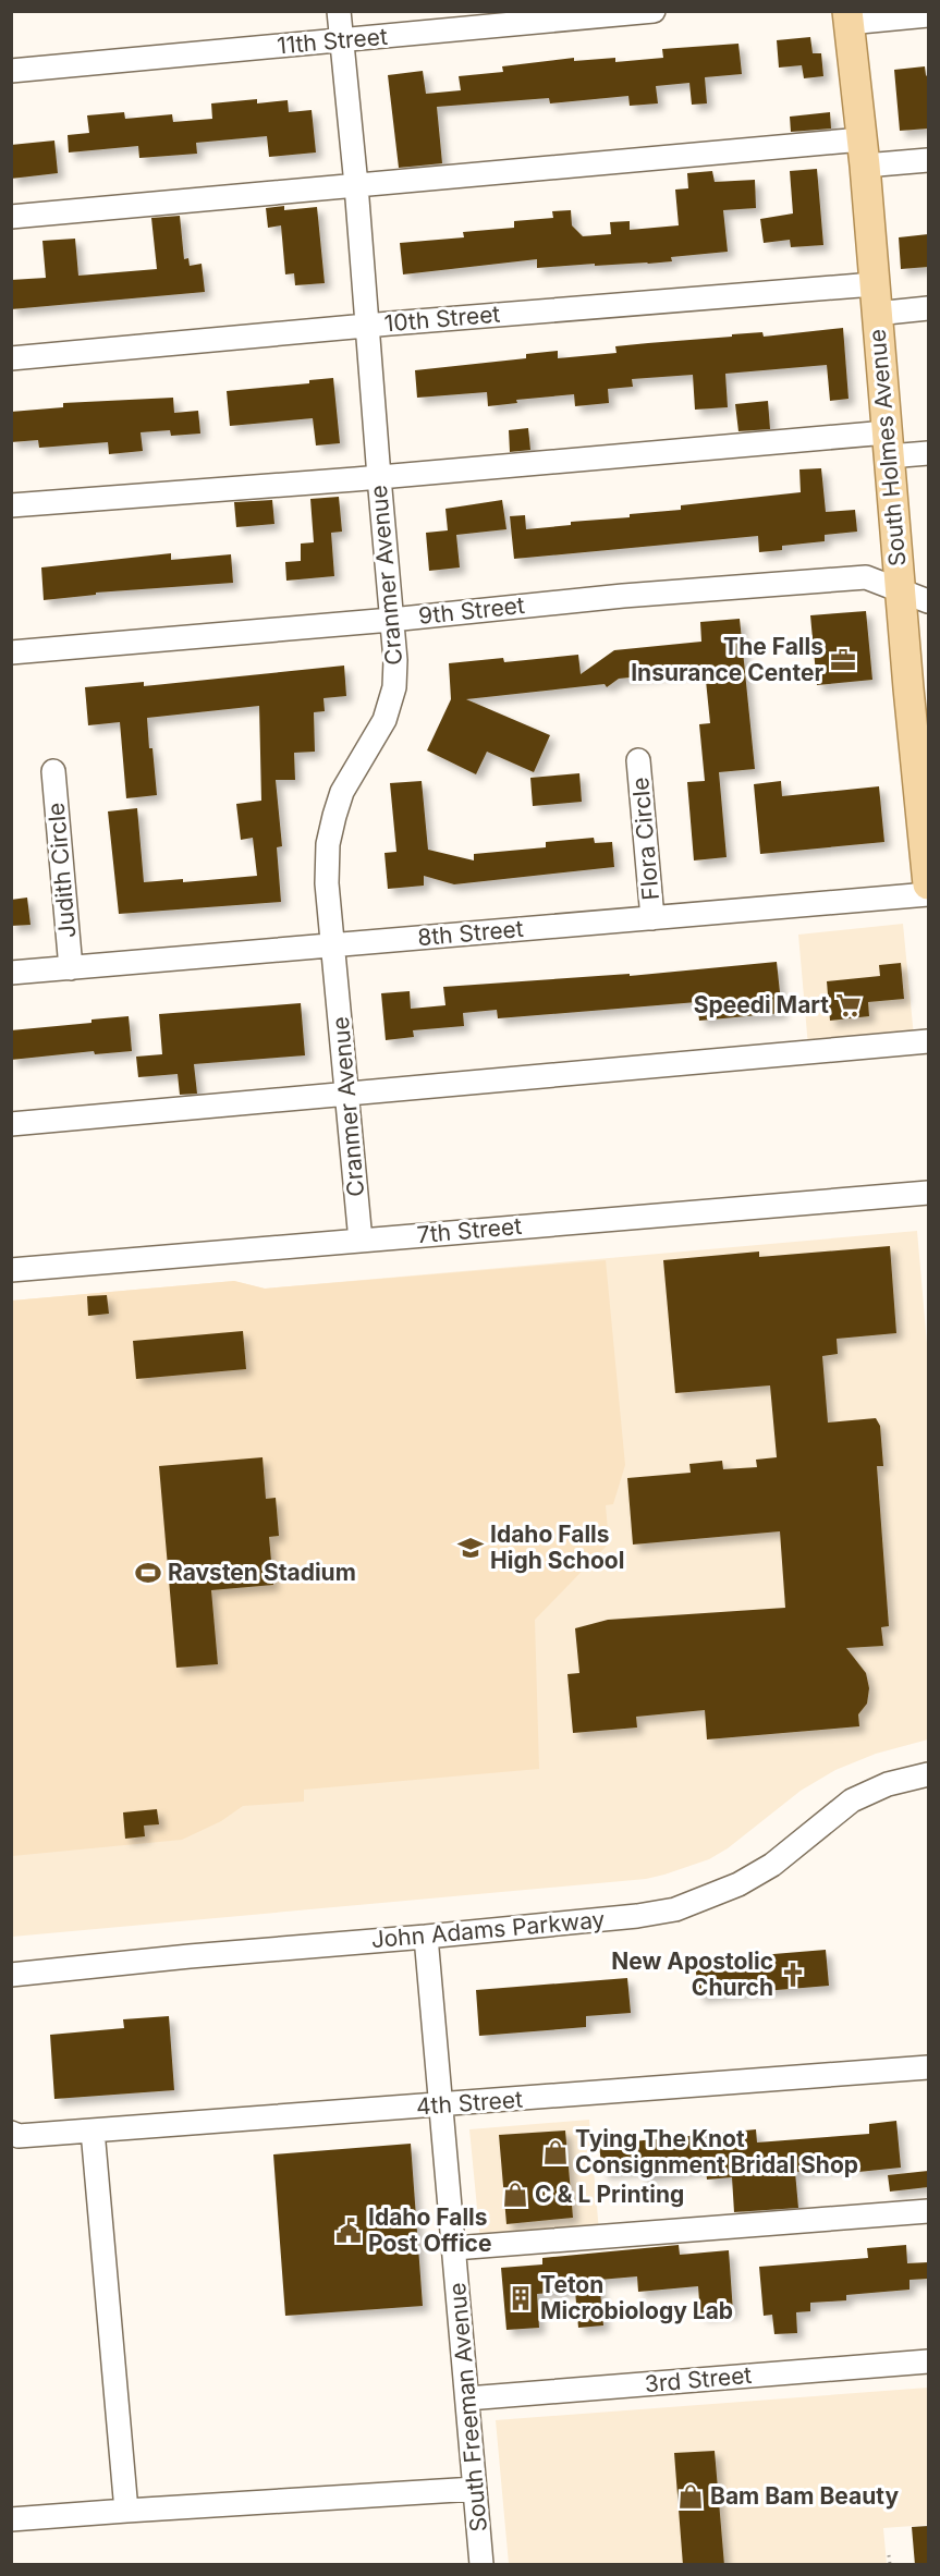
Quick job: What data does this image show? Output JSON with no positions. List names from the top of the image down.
{
  "streets": {
    "main road": ["South Holmes Avenue"],
    "street": [
      "11th Street",
      "10th Street",
      "Cranmer Avenue",
      "9th Street",
      "Flora Circle",
      "Judith Circle",
      "8th Street",
      "7th Street",
      "John Adams Parkway",
      "4th Street",
      "3rd Street",
      "South Freeman Avenue"
    ]
  },
  "crossings": [
    ["11th Street", "Cranmer Avenue"],
    ["10th Street", "South Holmes Avenue"],
    ["10th Street", "Cranmer Avenue"],
    ["South Holmes Avenue", "9th Street"],
    ["Cranmer Avenue", "9th Street"],
    ["Cranmer Avenue", "8th Street"],
    ["Cranmer Avenue", "7th Street"],
    ["Flora Circle", "8th Street"],
    ["Judith Circle", "8th Street"],
    ["John Adams Parkway", "South Freeman Avenue"],
    ["4th Street", "South Freeman Avenue"],
    ["3rd Street", "South Freeman Avenue"]
  ],
  "places": {
    "office": ["The Falls Insurance Center"],
    "supermarket": ["Speedi Mart"],
    "school or university": ["Idaho Falls High School"],
    "sports": ["Ravsten Stadium"],
    "church": ["New Apostolic Church"],
    "shop": ["Tying The Knot Consignment Bridal Shop", "C & L Printing", "Bam Bam Beauty"],
    "public building": ["Idaho Falls Post Office"],
    "building": ["Teton Microbiology Lab"]
  }
}
